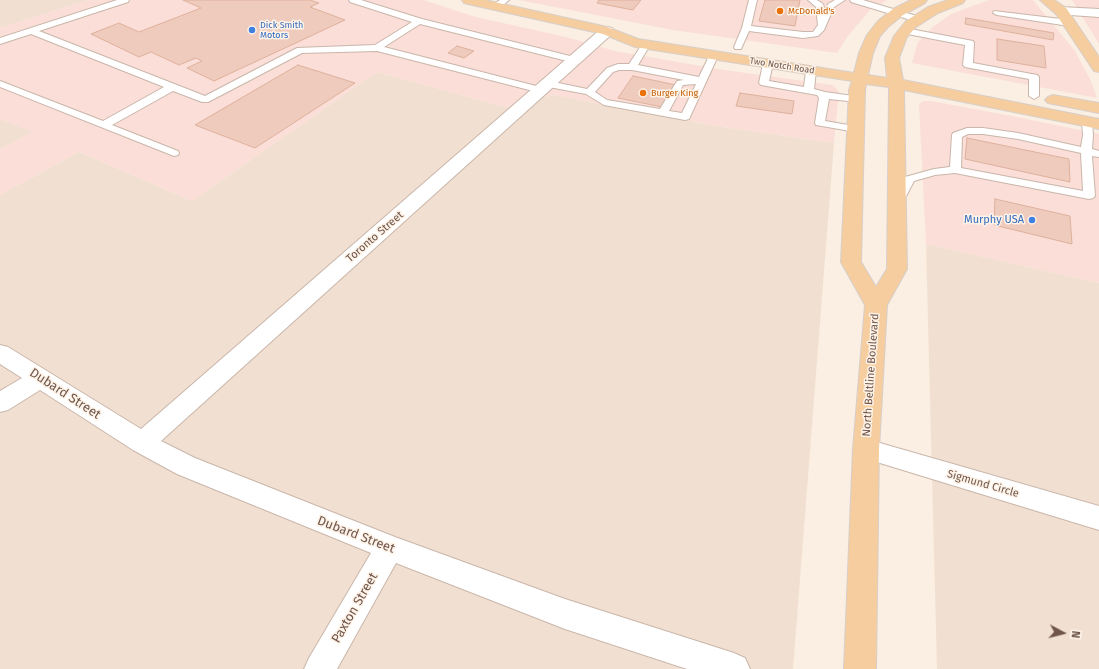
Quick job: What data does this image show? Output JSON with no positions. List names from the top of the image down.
{
  "streets": {
    "main road": ["Two Notch Road", "North Beltline Boulevard"],
    "street": [
      "Toronto Street",
      "Dubard Street",
      "Sigmund Circle",
      "Paxton Street"
    ]
  },
  "crossings": [
    ["Two Notch Road", "Toronto Street"],
    ["Two Notch Road", "North Beltline Boulevard"],
    ["Toronto Street", "Dubard Street"],
    ["North Beltline Boulevard", "Sigmund Circle"],
    ["Dubard Street", "Paxton Street"]
  ],
  "places": [
    "McDonald's",
    "Dick Smith Motors",
    "Burger King",
    "Murphy USA"
  ],
  "north": "right"
}
